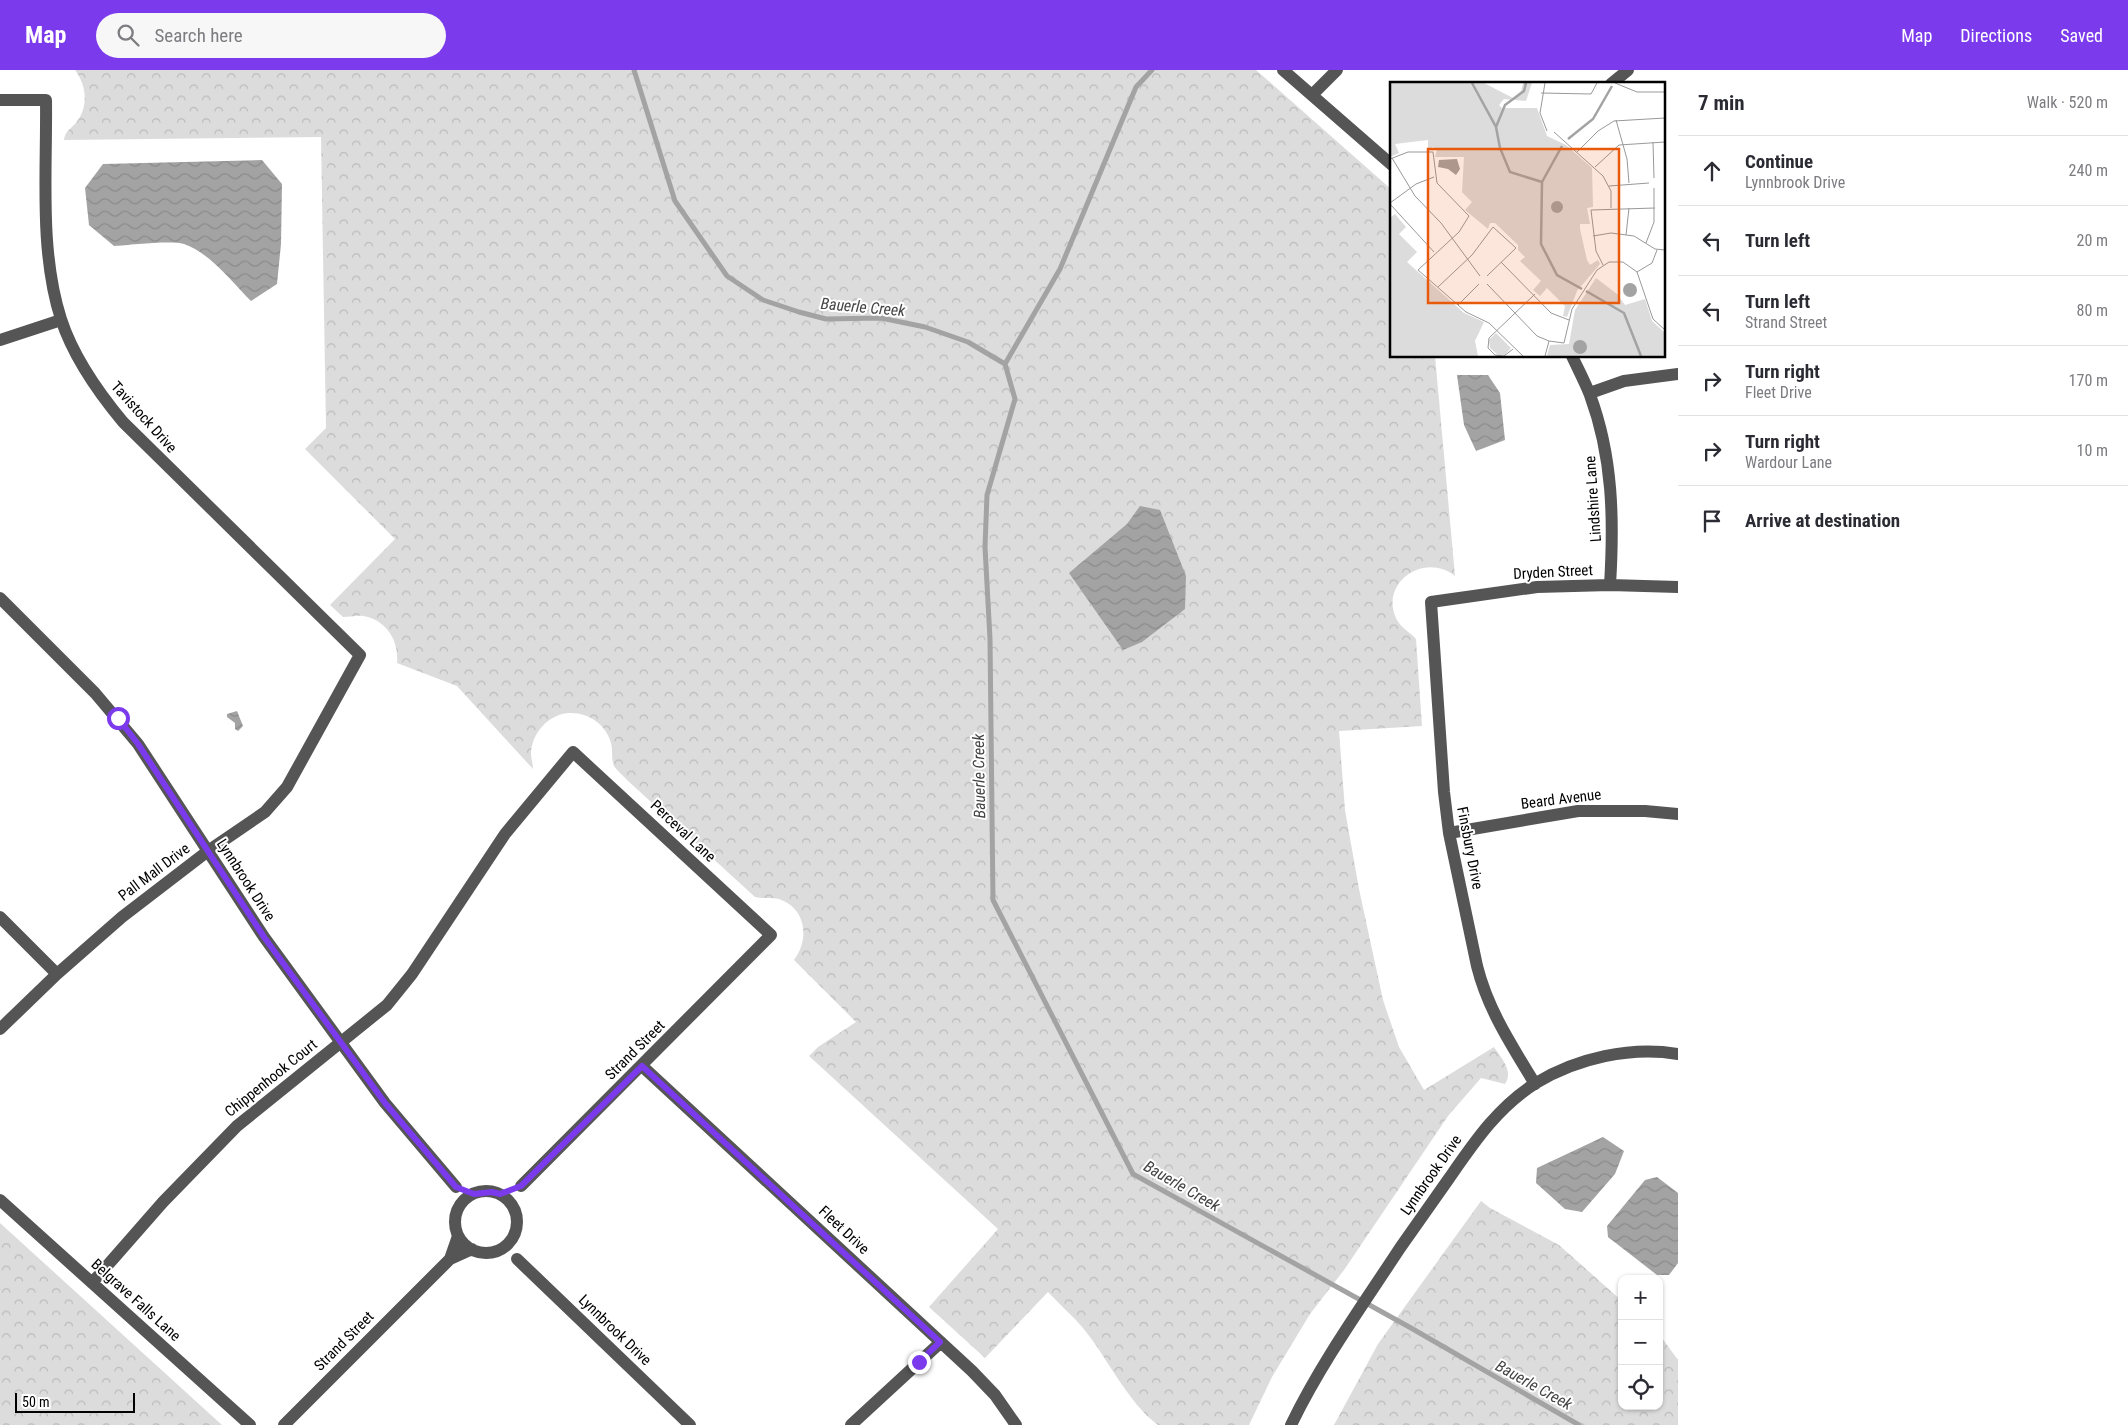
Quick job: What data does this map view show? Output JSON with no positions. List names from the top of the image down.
{
  "streets": {
    "street": [
      "Tavistock Drive",
      "Lindshire Lane",
      "Dryden Street",
      "Beard Avenue",
      "Perceval Lane",
      "Finsbury Drive",
      "Pall Mall Drive",
      "Lynnbrook Drive",
      "Strand Street",
      "Chippenhook Court",
      "Fleet Drive",
      "Belgrave Falls Lane"
    ]
  },
  "crossings": [
    ["Tavistock Drive", "Pall Mall Drive"],
    ["Lindshire Lane", "Dryden Street"],
    ["Dryden Street", "Finsbury Drive"],
    ["Beard Avenue", "Finsbury Drive"],
    ["Perceval Lane", "Strand Street"],
    ["Perceval Lane", "Chippenhook Court"],
    ["Finsbury Drive", "Lynnbrook Drive"],
    ["Pall Mall Drive", "Lynnbrook Drive"],
    ["Lynnbrook Drive", "Strand Street"],
    ["Lynnbrook Drive", "Chippenhook Court"],
    ["Strand Street", "Fleet Drive"],
    ["Chippenhook Court", "Belgrave Falls Lane"]
  ],
  "water": ["Bauerle Creek"],
  "scale_bar": "50 m",
  "page": {
    "header": "Map",
    "search": "Search here",
    "nav": ["Map", "Directions", "Saved"],
    "heading": ["7 min", "Walk · 520 m"],
    "list": [
      ["Continue", "Lynnbrook Drive", "240 m"],
      ["Turn left", "20 m"],
      ["Turn left", "Strand Street", "80 m"],
      ["Turn right", "Fleet Drive", "170 m"],
      ["Turn right", "Wardour Lane", "10 m"],
      "Arrive at destination"
    ],
    "map_buttons": ["+", "−"],
    "scale": "50 m"
  }
}
